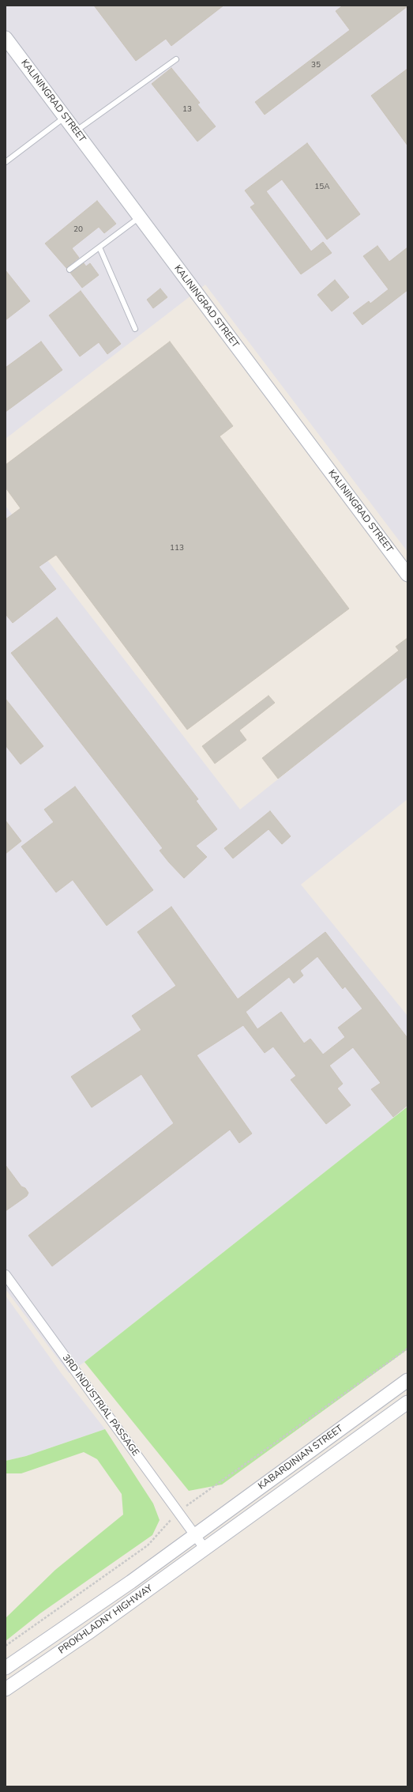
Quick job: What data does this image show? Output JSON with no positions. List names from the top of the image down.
{
  "streets": {
    "main road": ["KALININGRAD STREET", "KABARDINIAN STREET", "PROKHLADNY HIGHWAY"],
    "street": ["3RD INDUSTRIAL PASSAGE"]
  },
  "crossings": [
    ["3RD INDUSTRIAL PASSAGE", "KABARDINIAN STREET"],
    ["3RD INDUSTRIAL PASSAGE", "PROKHLADNY HIGHWAY"],
    ["KABARDINIAN STREET", "PROKHLADNY HIGHWAY"]
  ],
  "house_numbers": [
    "35",
    "13",
    "15А",
    "20",
    "113"
  ]
}
